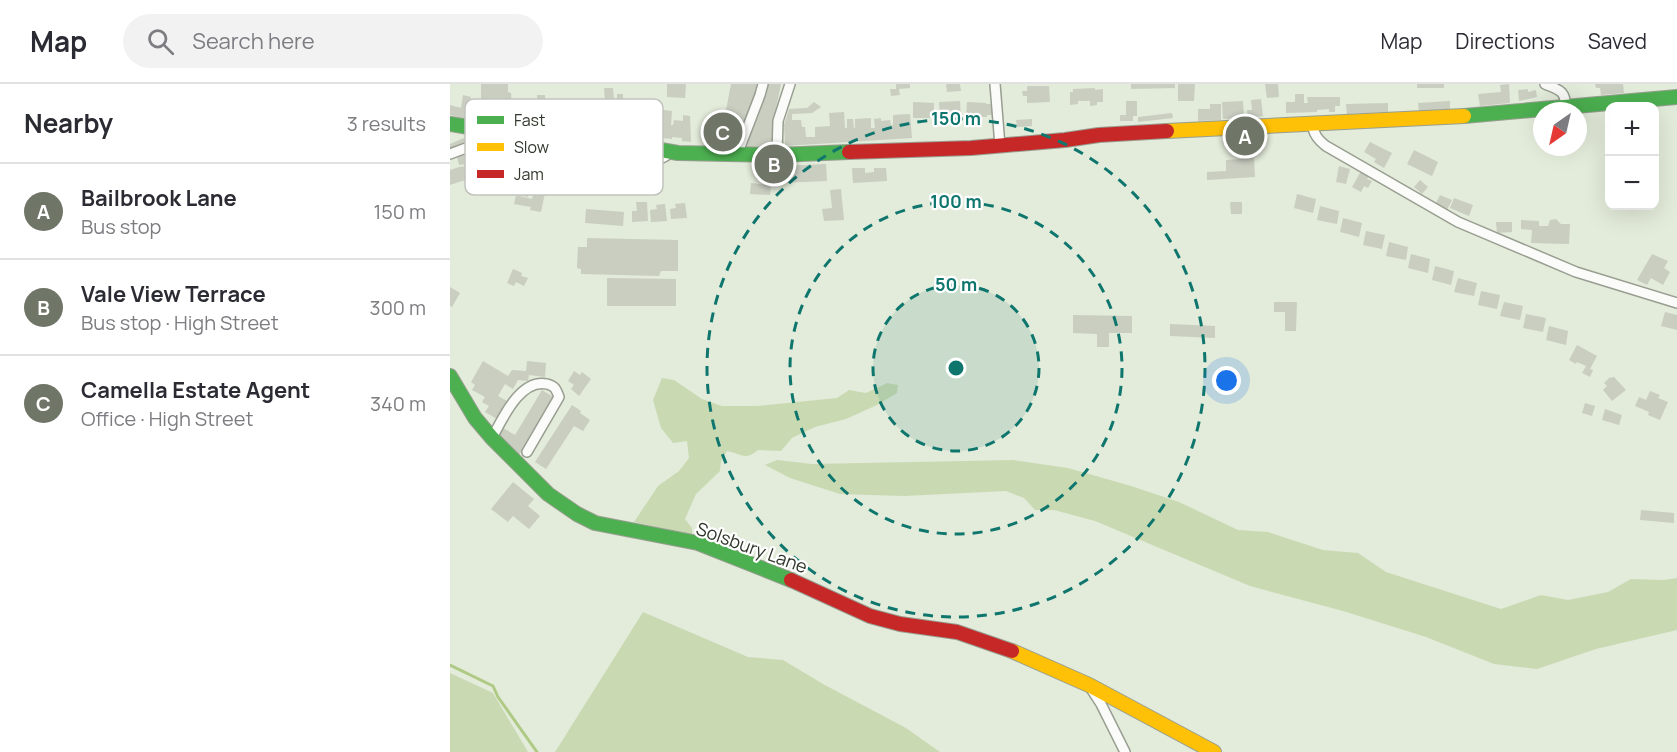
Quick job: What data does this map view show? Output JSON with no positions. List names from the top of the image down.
{
  "streets": {
    "street": ["Solsbury Lane"]
  },
  "legend": ["Fast", "Slow", "Jam"],
  "north": "bottom left",
  "page": {
    "header": "Map",
    "search": "Search here",
    "nav": ["Map", "Directions", "Saved"],
    "heading": ["Nearby", "3 results"],
    "map_buttons": ["+", "−"],
    "pins": ["C", "A", "B"],
    "list": [
      {
        "mark": "A",
        "name": "Bailbrook Lane",
        "note": "Bus stop",
        "value": "150 m"
      },
      {
        "mark": "B",
        "name": "Vale View Terrace",
        "note": "Bus stop · High Street",
        "value": "300 m"
      },
      {
        "mark": "C",
        "name": "Camella Estate Agent",
        "note": "Office · High Street",
        "value": "340 m"
      }
    ]
  },
  "rings": ["150 m", "100 m", "50 m"]
}
